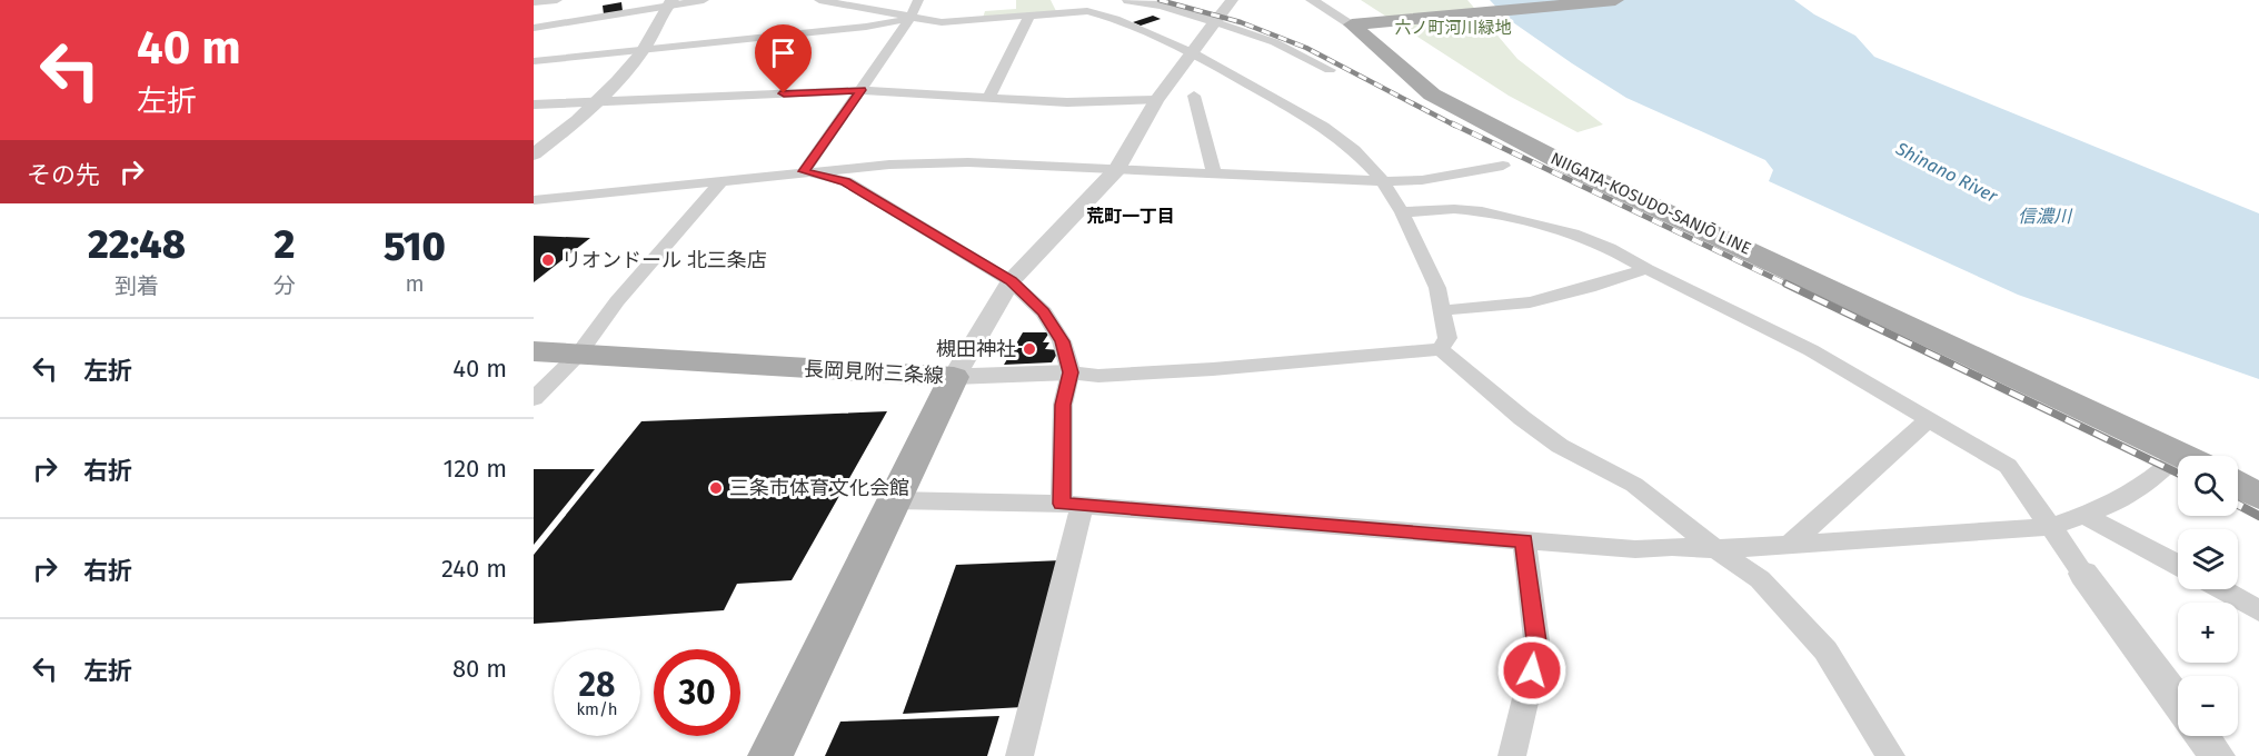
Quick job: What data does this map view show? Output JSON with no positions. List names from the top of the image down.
{
  "streets": {
    "main road": ["NIIGATA-KOSUDO-SANJŌ LINE", "長岡見附三条線"]
  },
  "districts": ["荒町一丁目"],
  "water": ["Shinano River", "信濃川"],
  "parks": ["六ノ町河川緑地"],
  "places": ["リオンドール 北三条店", "槻田神社", "三条市体育文化会館"],
  "page": {
    "turn": ["40 m", "左折"],
    "then": "その先",
    "eta": [
      "22:48",
      "到着",
      "2",
      "分",
      "510",
      "m"
    ],
    "list": [
      {
        "name": "左折",
        "value": "40 m"
      },
      {
        "name": "右折",
        "value": "120 m"
      },
      {
        "name": "右折",
        "value": "240 m"
      },
      {
        "name": "左折",
        "value": "80 m"
      }
    ],
    "map_buttons": ["+", "−"],
    "speed": "28 km/h",
    "limit": "30"
  }
}
